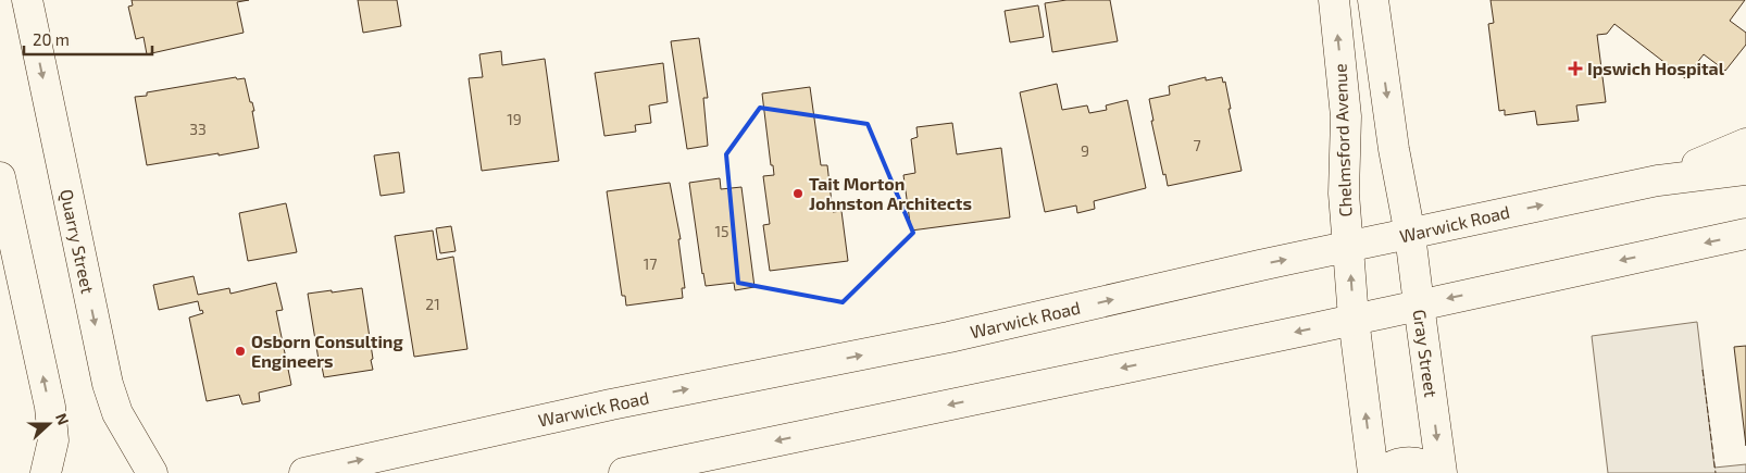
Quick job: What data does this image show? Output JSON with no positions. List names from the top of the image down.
{
  "streets": {
    "main road": [
      "Chelmsford Avenue",
      "Warwick Road",
      "Quarry Street",
      "Gray Street"
    ]
  },
  "crossings": [
    ["Chelmsford Avenue", "Warwick Road"],
    ["Warwick Road", "Gray Street"]
  ],
  "places": {
    "health": ["Ipswich Hospital"],
    "other": ["Tait Morton Johnston Architects", "Osborn Consulting Engineers"]
  },
  "house_numbers": [
    "19",
    "33",
    "7",
    "9",
    "15",
    "17",
    "21"
  ],
  "scale_bar": "20 m",
  "north": "right"
}
